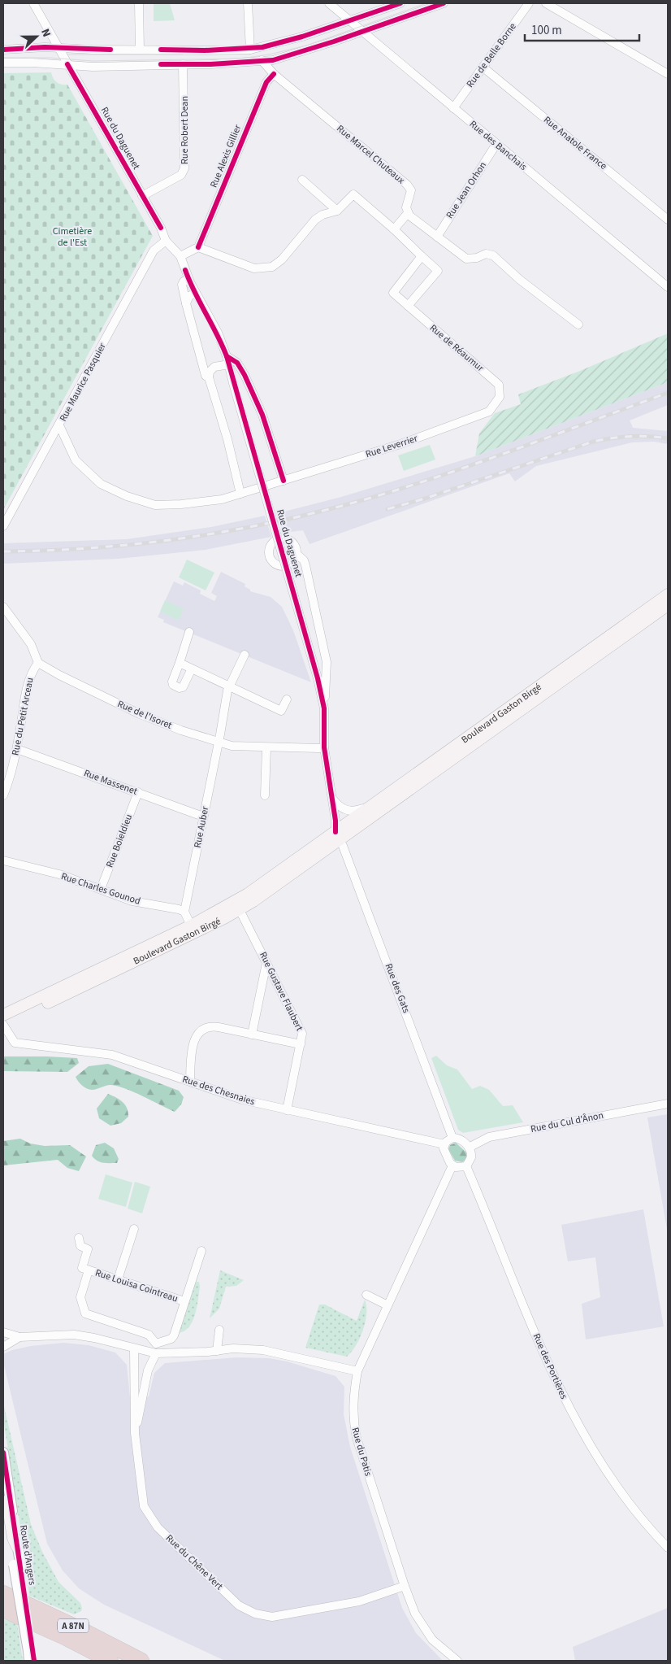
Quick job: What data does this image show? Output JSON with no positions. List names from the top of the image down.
{
  "streets": {
    "highway": ["A 87N"],
    "main road": ["Boulevard Gaston Birgé"],
    "street": [
      "Rue de Belle Borne",
      "Rue Robert Dean",
      "Rue du Daguenet",
      "Rue Anatole France",
      "Rue des Banchais",
      "Rue Marcel Chuteaux",
      "Rue Alexis Gillier",
      "Rue Jean Orhon",
      "Rue de Réaumur",
      "Rue Maurice Pasquier",
      "Rue Leverrier",
      "Rue de l'Isoret",
      "Rue du Petit Arceau",
      "Rue Massenet",
      "Rue Auber",
      "Rue Boieldieu",
      "Rue Charles Gounod",
      "Rue des Gats",
      "Rue Gustave Flaubert",
      "Rue des Chesnaies",
      "Rue du Cul d'Ânon",
      "Rue Louisa Cointreau",
      "Rue des Portières",
      "Rue du Patis",
      "Route d’Angers",
      "Rue du Chêne Vert"
    ]
  },
  "crossings": [
    ["Rue de Belle Borne", "Rue Anatole France"],
    ["Rue de Belle Borne", "Rue des Banchais"],
    ["Rue Robert Dean", "Rue du Daguenet"],
    ["Rue du Daguenet", "Rue Maurice Pasquier"],
    ["Rue du Daguenet", "Boulevard Gaston Birgé"],
    ["Rue du Daguenet", "Rue de l'Isoret"],
    ["Rue du Daguenet", "Rue des Gats"],
    ["Rue des Banchais", "Rue Jean Orhon"],
    ["Rue Marcel Chuteaux", "Rue Alexis Gillier"],
    ["Rue de Réaumur", "Rue Leverrier"],
    ["Rue Maurice Pasquier", "Rue Leverrier"],
    ["Boulevard Gaston Birgé", "Rue des Gats"],
    ["Boulevard Gaston Birgé", "Rue Gustave Flaubert"],
    ["Boulevard Gaston Birgé", "Rue des Chesnaies"],
    ["Rue de l'Isoret", "Rue du Petit Arceau"],
    ["Rue de l'Isoret", "Rue Auber"],
    ["Rue du Petit Arceau", "Rue Massenet"],
    ["Rue Massenet", "Rue Auber"],
    ["Rue Massenet", "Rue Boieldieu"],
    ["Rue Auber", "Rue Charles Gounod"],
    ["Rue Boieldieu", "Rue Charles Gounod"],
    ["Rue des Gats", "Rue des Chesnaies"],
    ["Rue des Gats", "Rue du Cul d'Ânon"],
    ["Rue des Gats", "Rue des Portières"],
    ["Rue des Gats", "Rue du Patis"],
    ["Rue Gustave Flaubert", "Rue des Chesnaies"],
    ["Rue des Chesnaies", "Rue du Cul d'Ânon"],
    ["Rue des Chesnaies", "Rue des Portières"],
    ["Rue des Chesnaies", "Rue du Patis"],
    ["Rue du Cul d'Ânon", "Rue des Portières"],
    ["Rue du Cul d'Ânon", "Rue du Patis"],
    ["Rue des Portières", "Rue du Patis"],
    ["Rue du Patis", "Rue du Chêne Vert"]
  ],
  "parks": ["Cimetière de l'Est"],
  "scale_bar": "100 m",
  "north": "right"
}
